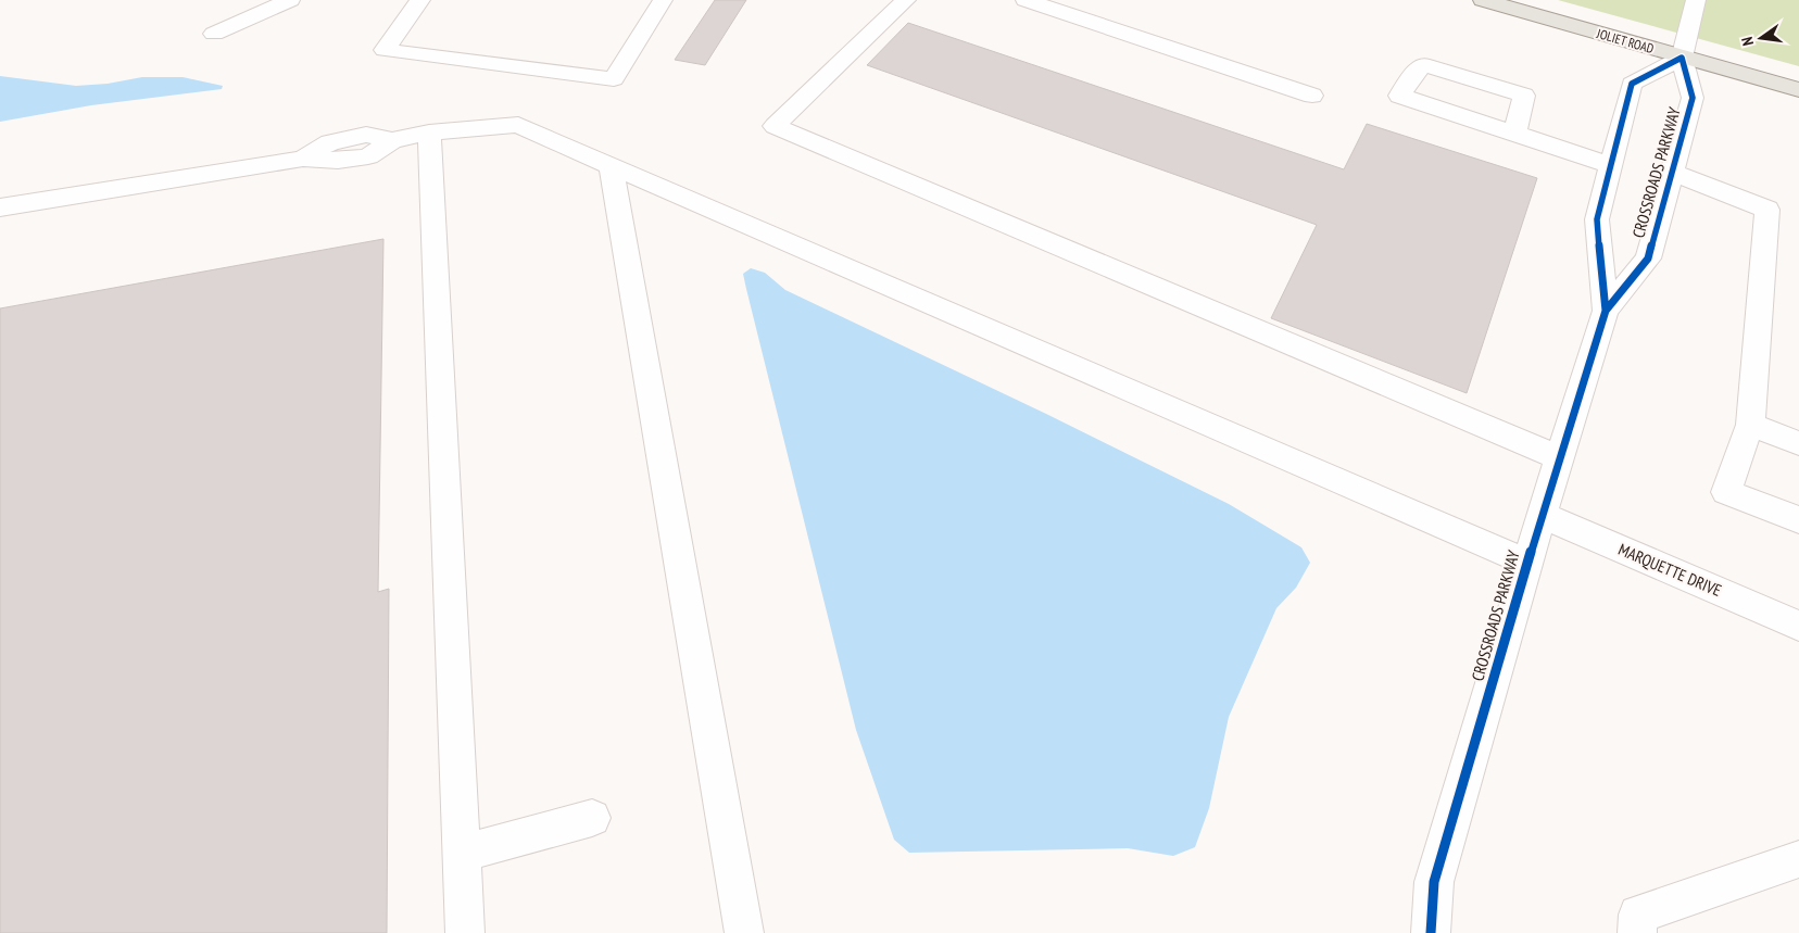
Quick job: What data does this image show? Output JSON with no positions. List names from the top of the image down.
{
  "streets": {
    "main road": ["JOLIET ROAD"],
    "street": ["CROSSROADS PARKWAY", "MARQUETTE DRIVE"]
  },
  "crossings": [
    ["JOLIET ROAD", "CROSSROADS PARKWAY"],
    ["CROSSROADS PARKWAY", "MARQUETTE DRIVE"]
  ],
  "north": "left"
}
